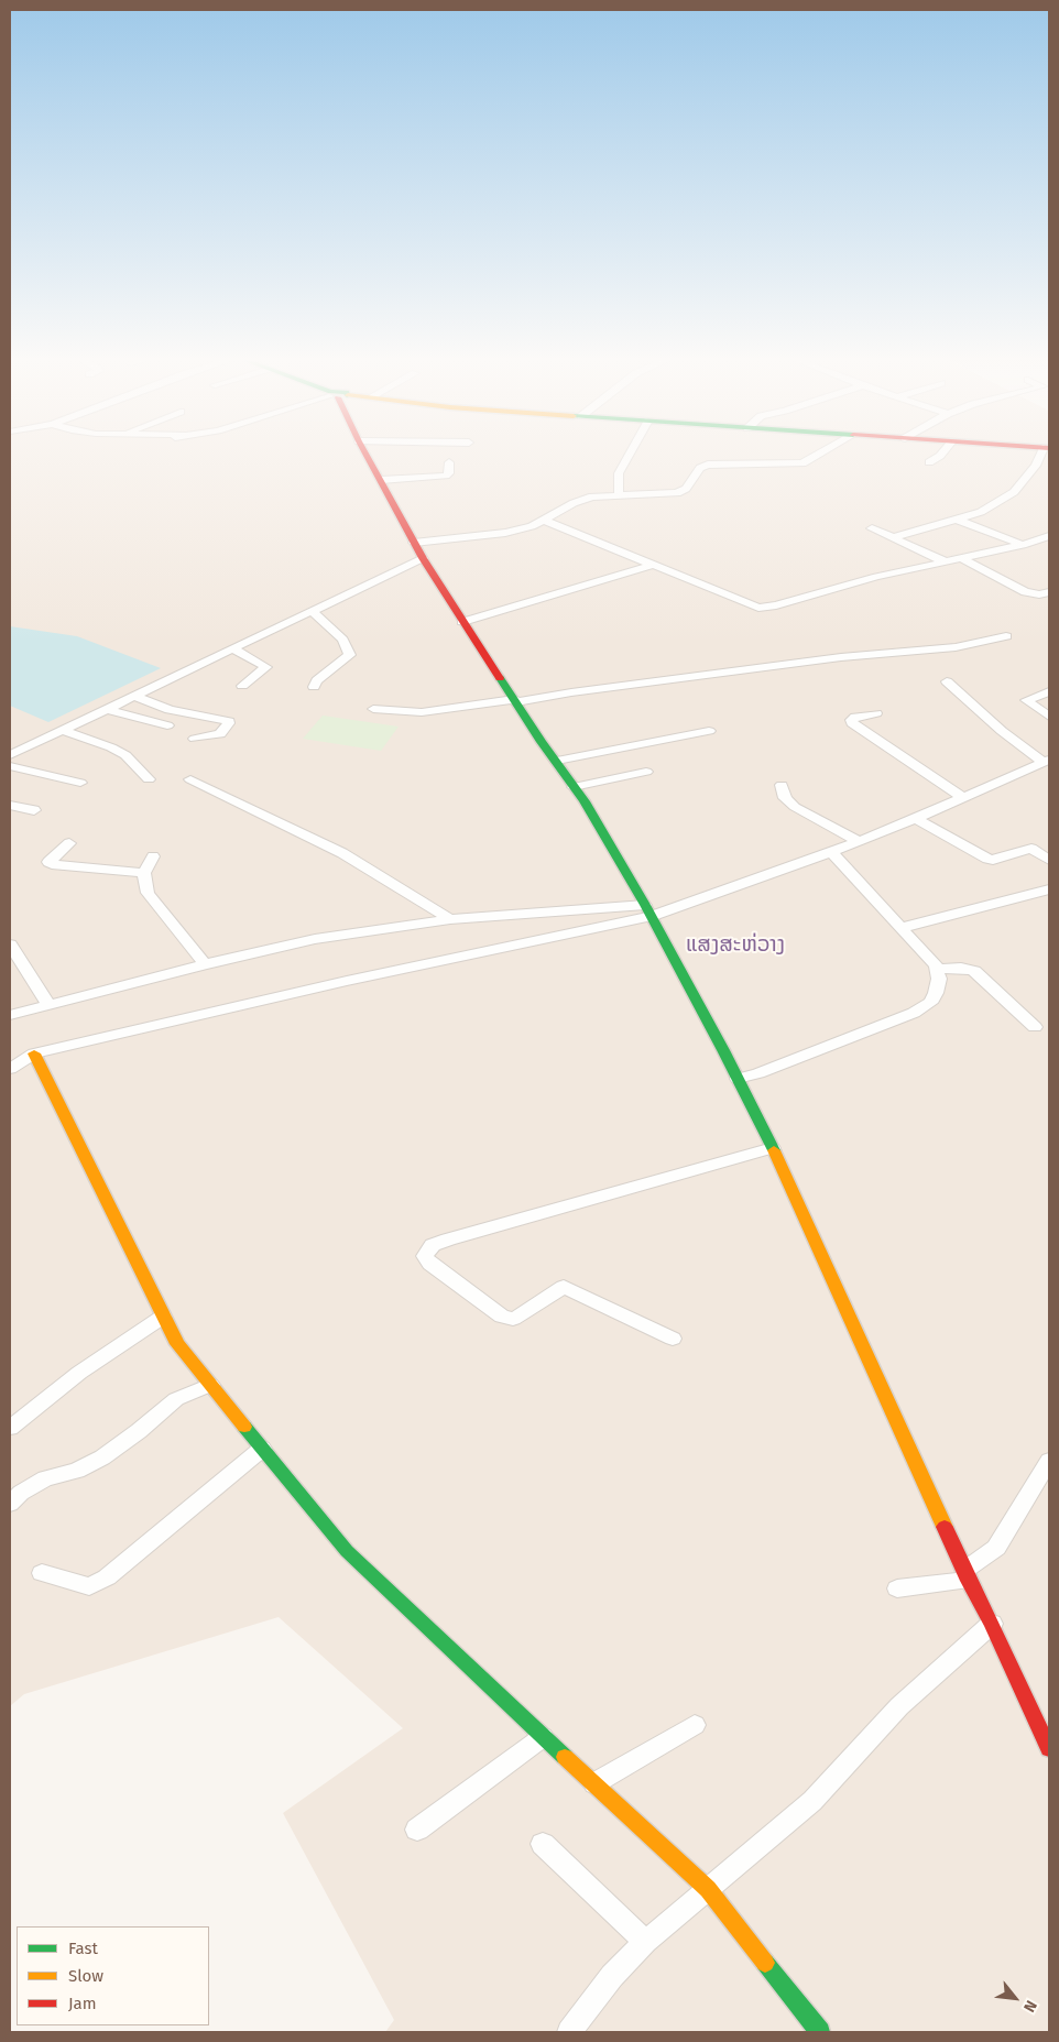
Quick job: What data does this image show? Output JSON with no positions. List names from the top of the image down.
{
  "districts": ["ແສງສະຫ່ວາງ"],
  "legend": ["Fast", "Slow", "Jam"],
  "north": "bottom right"
}
